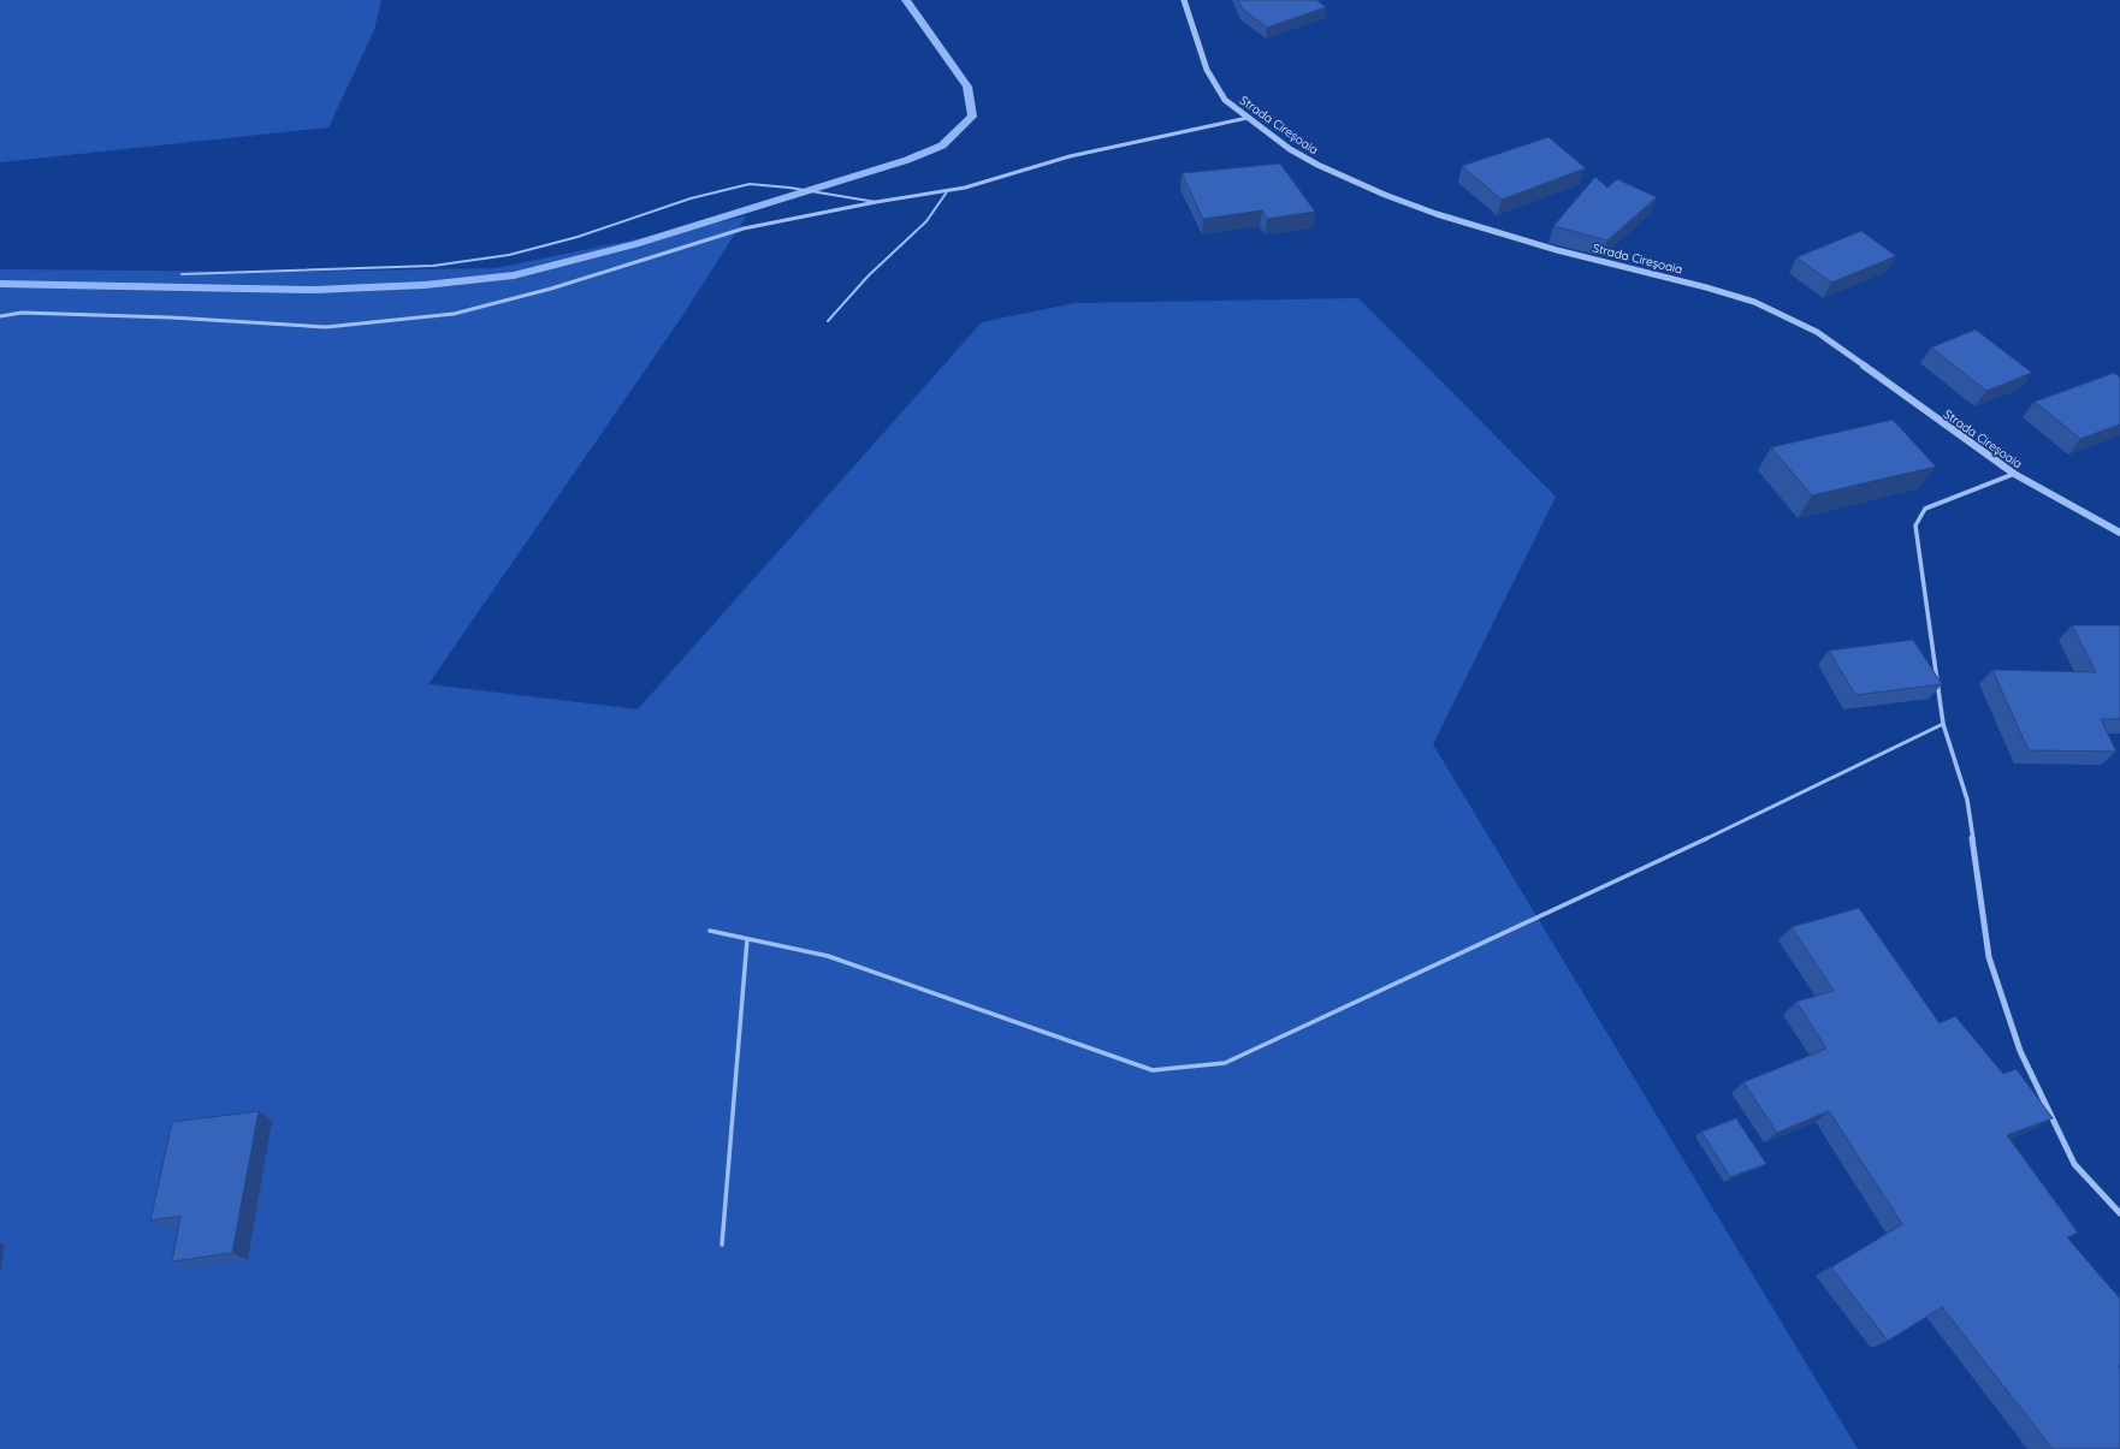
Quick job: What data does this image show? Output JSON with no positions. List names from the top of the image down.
{
  "streets": {
    "street": ["Strada Cireșoaia"]
  }
}
